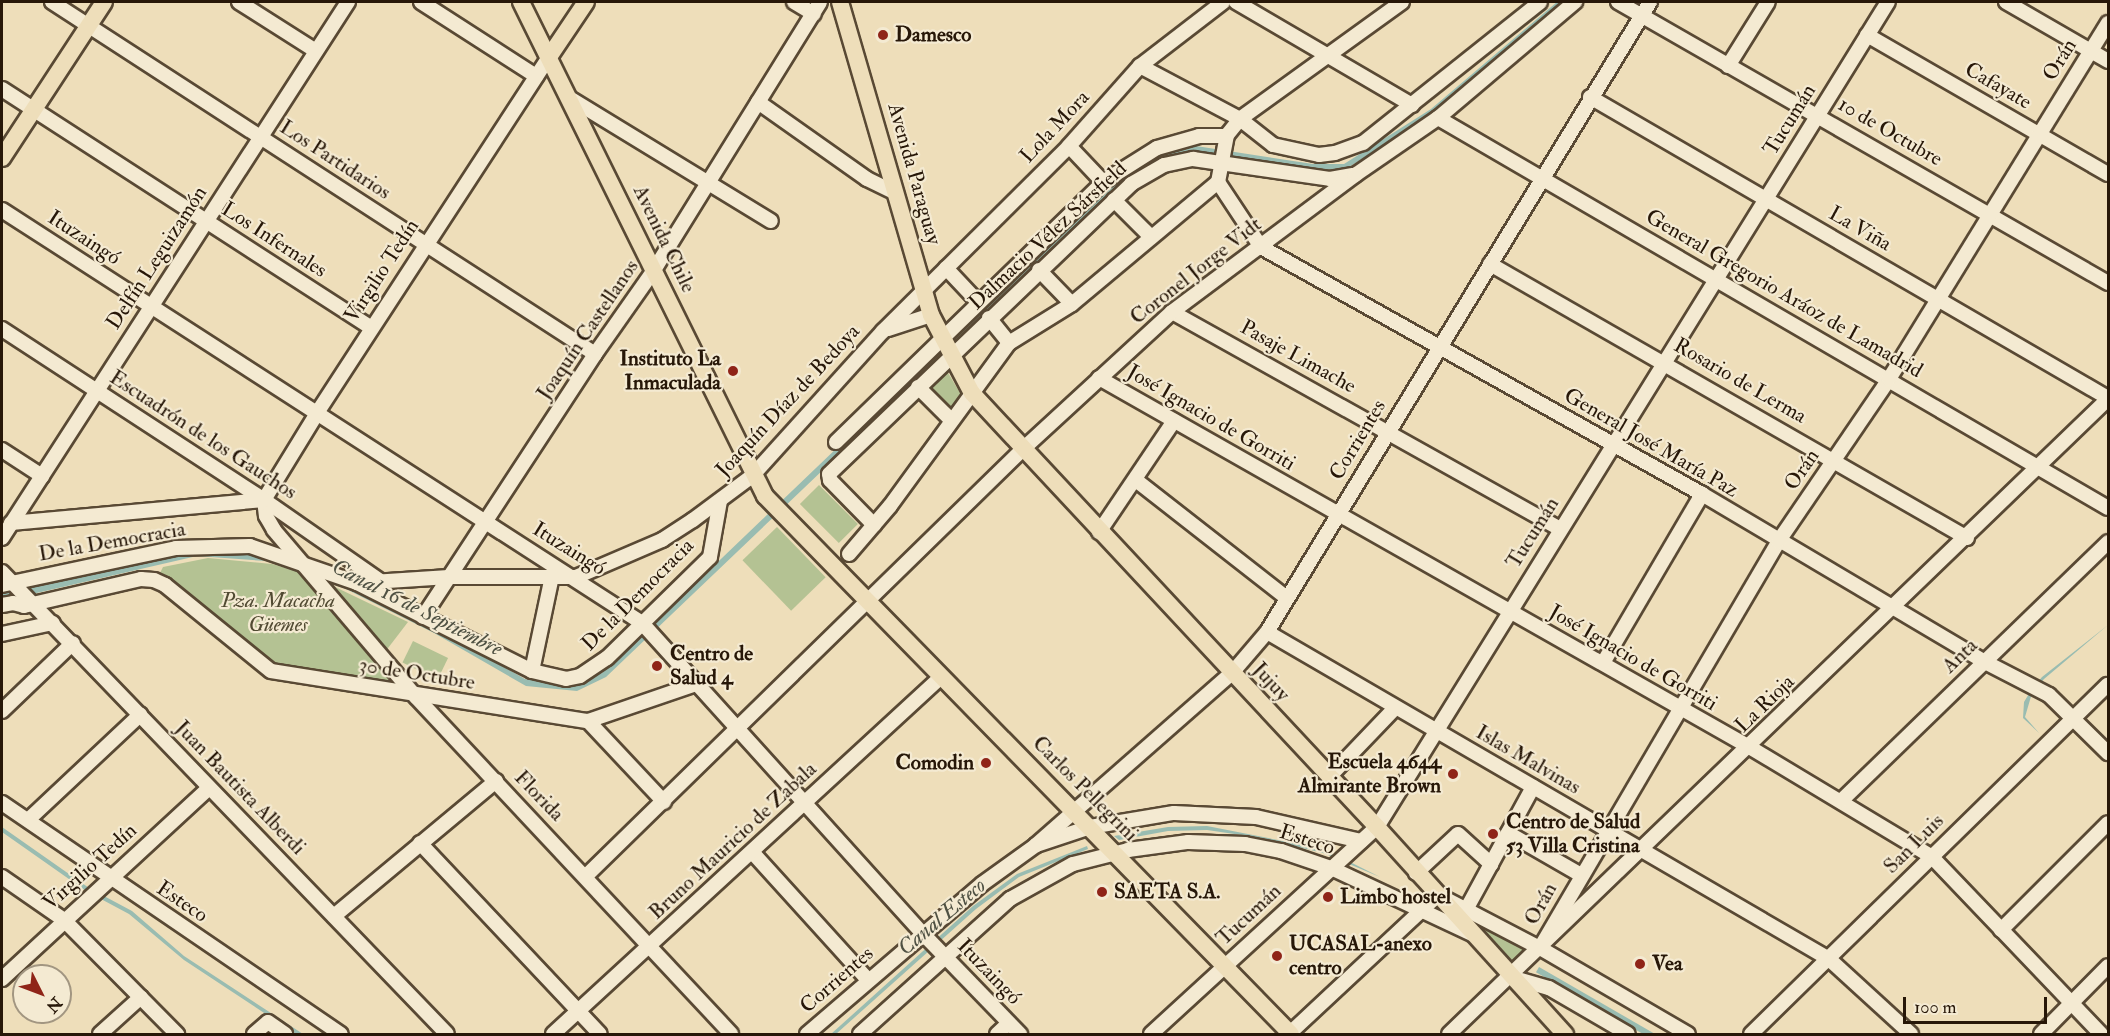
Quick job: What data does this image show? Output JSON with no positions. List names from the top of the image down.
{
  "streets": {
    "main road": [
      "Avenida Paraguay",
      "Avenida Chile",
      "Virgilio Tedín",
      "Jujuy",
      "Carlos Pellegrini"
    ],
    "street": [
      "Orán",
      "Cafayate",
      "Tucumán",
      "Lola Mora",
      "10 de Octubre",
      "Los Partidarios",
      "La Viña",
      "Dalmacio Vélez Sársfield",
      "Ituzaingó",
      "Los Infernales",
      "Delfín Leguizamón",
      "Coronel Jorge Vidt",
      "General Gregorio Aráoz de Lamadrid",
      "Joaquín Castellanos",
      "Pasaje Limache",
      "Rosario de Lerma",
      "Joaquín Díaz de Bedoya",
      "José Ignacio de Gorriti",
      "Escuadrón de los Gauchos",
      "Corrientes",
      "General José María Paz",
      "De la Democracia",
      "Anta",
      "30 de Octubre",
      "La Rioja",
      "Islas Malvinas",
      "Juan Bautista Alberdi",
      "Florida",
      "Esteco",
      "Bruno Mauricio de Zabala",
      "San Luis"
    ]
  },
  "crossings": [
    ["Orán", "Cafayate"],
    ["Orán", "10 de Octubre"],
    ["Orán", "La Viña"],
    ["Orán", "General Gregorio Aráoz de Lamadrid"],
    ["Orán", "Rosario de Lerma"],
    ["Orán", "José Ignacio de Gorriti"],
    ["Orán", "General José María Paz"],
    ["Orán", "La Rioja"],
    ["Orán", "Islas Malvinas"],
    ["Cafayate", "Tucumán"],
    ["Tucumán", "10 de Octubre"],
    ["Tucumán", "La Viña"],
    ["Tucumán", "General Gregorio Aráoz de Lamadrid"],
    ["Tucumán", "Pasaje Limache"],
    ["Tucumán", "Rosario de Lerma"],
    ["Tucumán", "José Ignacio de Gorriti"],
    ["Tucumán", "General José María Paz"],
    ["Tucumán", "Jujuy"],
    ["Tucumán", "Islas Malvinas"],
    ["Tucumán", "Carlos Pellegrini"],
    ["Tucumán", "Esteco"],
    ["Lola Mora", "Avenida Paraguay"],
    ["Lola Mora", "Joaquín Díaz de Bedoya"],
    ["10 de Octubre", "Corrientes"],
    ["Los Partidarios", "Delfín Leguizamón"],
    ["Los Partidarios", "Virgilio Tedín"],
    ["Los Partidarios", "Joaquín Castellanos"],
    ["Avenida Paraguay", "Dalmacio Vélez Sársfield"],
    ["Avenida Paraguay", "Joaquín Díaz de Bedoya"],
    ["Avenida Paraguay", "Jujuy"],
    ["La Viña", "Corrientes"],
    ["La Viña", "La Rioja"],
    ["Dalmacio Vélez Sársfield", "Coronel Jorge Vidt"],
    ["Dalmacio Vélez Sársfield", "Jujuy"],
    ["Ituzaingó", "Delfín Leguizamón"],
    ["Ituzaingó", "Virgilio Tedín"],
    ["Ituzaingó", "Coronel Jorge Vidt"],
    ["Ituzaingó", "Joaquín Castellanos"],
    ["Ituzaingó", "Joaquín Díaz de Bedoya"],
    ["Ituzaingó", "Corrientes"],
    ["Ituzaingó", "De la Democracia"],
    ["Ituzaingó", "30 de Octubre"],
    ["Ituzaingó", "Bruno Mauricio de Zabala"],
    ["Avenida Chile", "Virgilio Tedín"],
    ["Avenida Chile", "Joaquín Castellanos"],
    ["Avenida Chile", "Joaquín Díaz de Bedoya"],
    ["Avenida Chile", "Carlos Pellegrini"],
    ["Los Infernales", "Delfín Leguizamón"],
    ["Los Infernales", "Virgilio Tedín"],
    ["Delfín Leguizamón", "Escuadrón de los Gauchos"],
    ["Virgilio Tedín", "Escuadrón de los Gauchos"],
    ["Virgilio Tedín", "Juan Bautista Alberdi"],
    ["Virgilio Tedín", "Esteco"],
    ["Coronel Jorge Vidt", "General Gregorio Aráoz de Lamadrid"],
    ["Coronel Jorge Vidt", "Pasaje Limache"],
    ["Coronel Jorge Vidt", "José Ignacio de Gorriti"],
    ["Coronel Jorge Vidt", "General José María Paz"],
    ["Coronel Jorge Vidt", "Jujuy"],
    ["Coronel Jorge Vidt", "Carlos Pellegrini"],
    ["Coronel Jorge Vidt", "Florida"],
    ["General Gregorio Aráoz de Lamadrid", "Corrientes"],
    ["General Gregorio Aráoz de Lamadrid", "La Rioja"],
    ["Joaquín Castellanos", "De la Democracia"],
    ["Pasaje Limache", "Corrientes"],
    ["Rosario de Lerma", "Corrientes"],
    ["Rosario de Lerma", "La Rioja"],
    ["Joaquín Díaz de Bedoya", "De la Democracia"],
    ["José Ignacio de Gorriti", "Corrientes"],
    ["José Ignacio de Gorriti", "Anta"],
    ["José Ignacio de Gorriti", "La Rioja"],
    ["José Ignacio de Gorriti", "San Luis"],
    ["Corrientes", "General José María Paz"],
    ["Corrientes", "Jujuy"],
    ["Corrientes", "Islas Malvinas"],
    ["Corrientes", "Carlos Pellegrini"],
    ["Corrientes", "Esteco"],
    ["General José María Paz", "Anta"],
    ["General José María Paz", "La Rioja"],
    ["General José María Paz", "San Luis"],
    ["De la Democracia", "30 de Octubre"],
    ["De la Democracia", "Juan Bautista Alberdi"],
    ["De la Democracia", "Florida"],
    ["30 de Octubre", "Florida"],
    ["Jujuy", "La Rioja"],
    ["Jujuy", "Esteco"],
    ["La Rioja", "Islas Malvinas"],
    ["Islas Malvinas", "San Luis"],
    ["Carlos Pellegrini", "Esteco"],
    ["Carlos Pellegrini", "Bruno Mauricio de Zabala"],
    ["Florida", "Bruno Mauricio de Zabala"]
  ],
  "water": ["Canal 16 de Septiembre", "Canal Esteco"],
  "parks": ["Pza. Macacha Güemes"],
  "places": [
    "Damesco",
    "Instituto La Inmaculada",
    "Centro de Salud 4",
    "Comodin",
    "Escuela 4644 Almirante Brown",
    "Centro de Salud 53 Villa Cristina",
    "SAETA S.A.",
    "Limbo hostel",
    "UCASAL-anexo centro",
    "Vea"
  ],
  "scale_bar": "100 m",
  "north": "bottom right"
}
